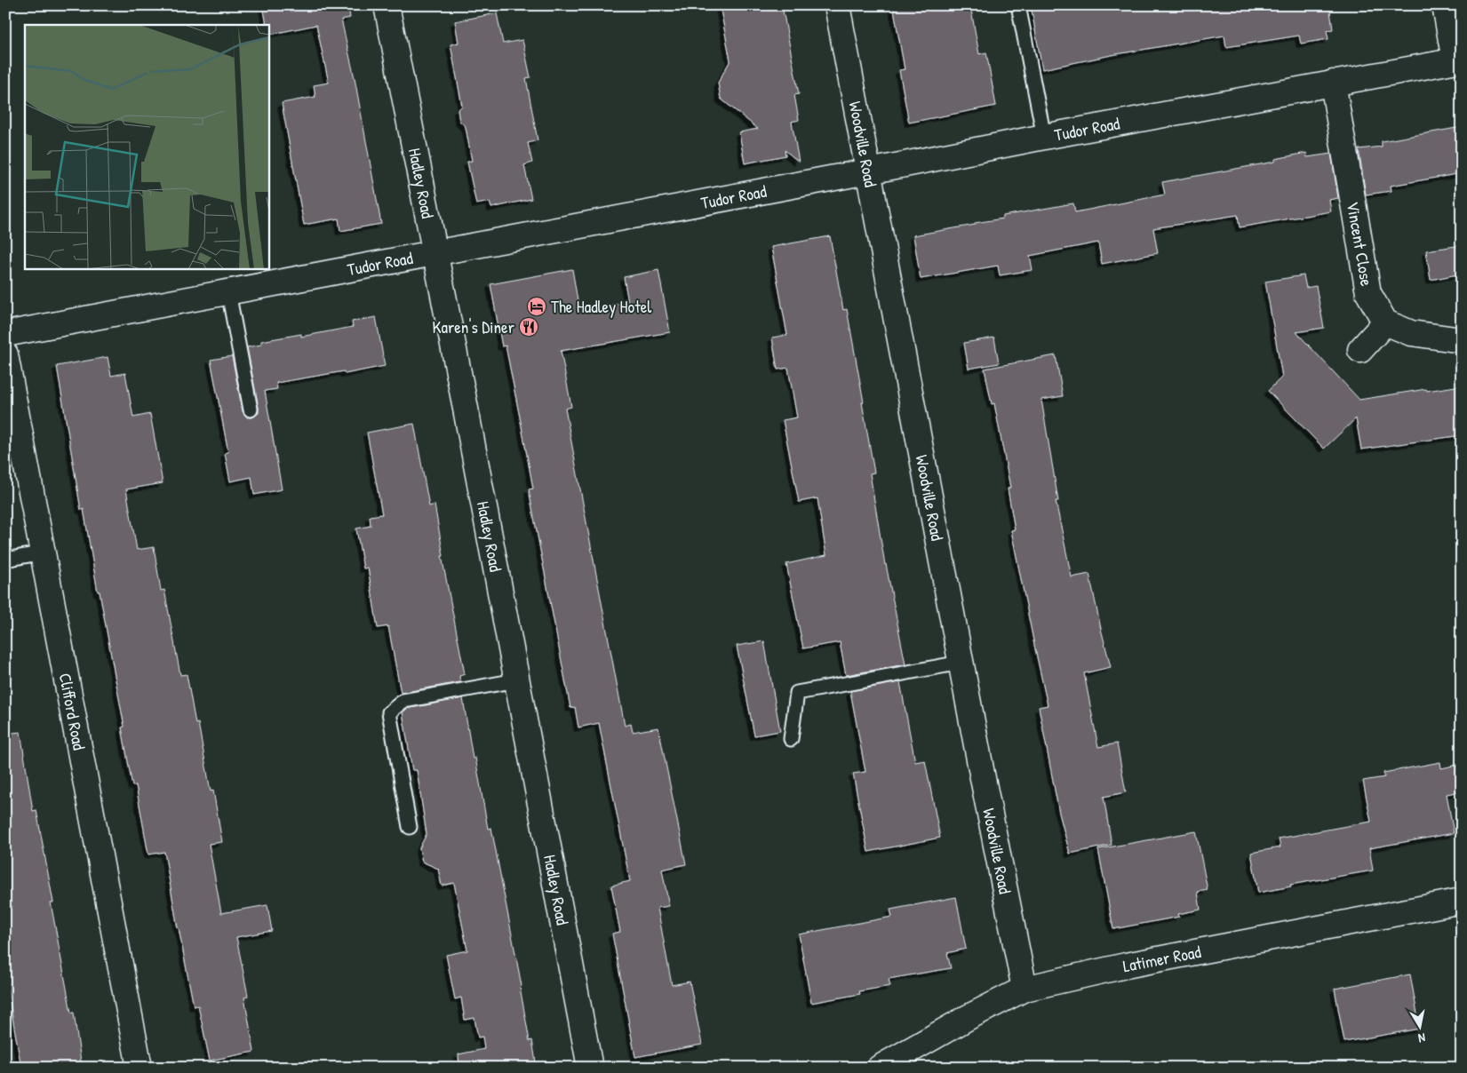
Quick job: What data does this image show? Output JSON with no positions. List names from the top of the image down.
{
  "streets": {
    "street": [
      "Tudor Road",
      "Woodville Road",
      "Hadley Road",
      "Vincent Close",
      "Clifford Road",
      "Latimer Road"
    ]
  },
  "crossings": [
    ["Tudor Road", "Woodville Road"],
    ["Tudor Road", "Hadley Road"],
    ["Tudor Road", "Vincent Close"],
    ["Woodville Road", "Latimer Road"]
  ],
  "places": {
    "hotel": ["The Hadley Hotel"],
    "restaurant": ["Karen's Diner"]
  },
  "north": "bottom"
}
